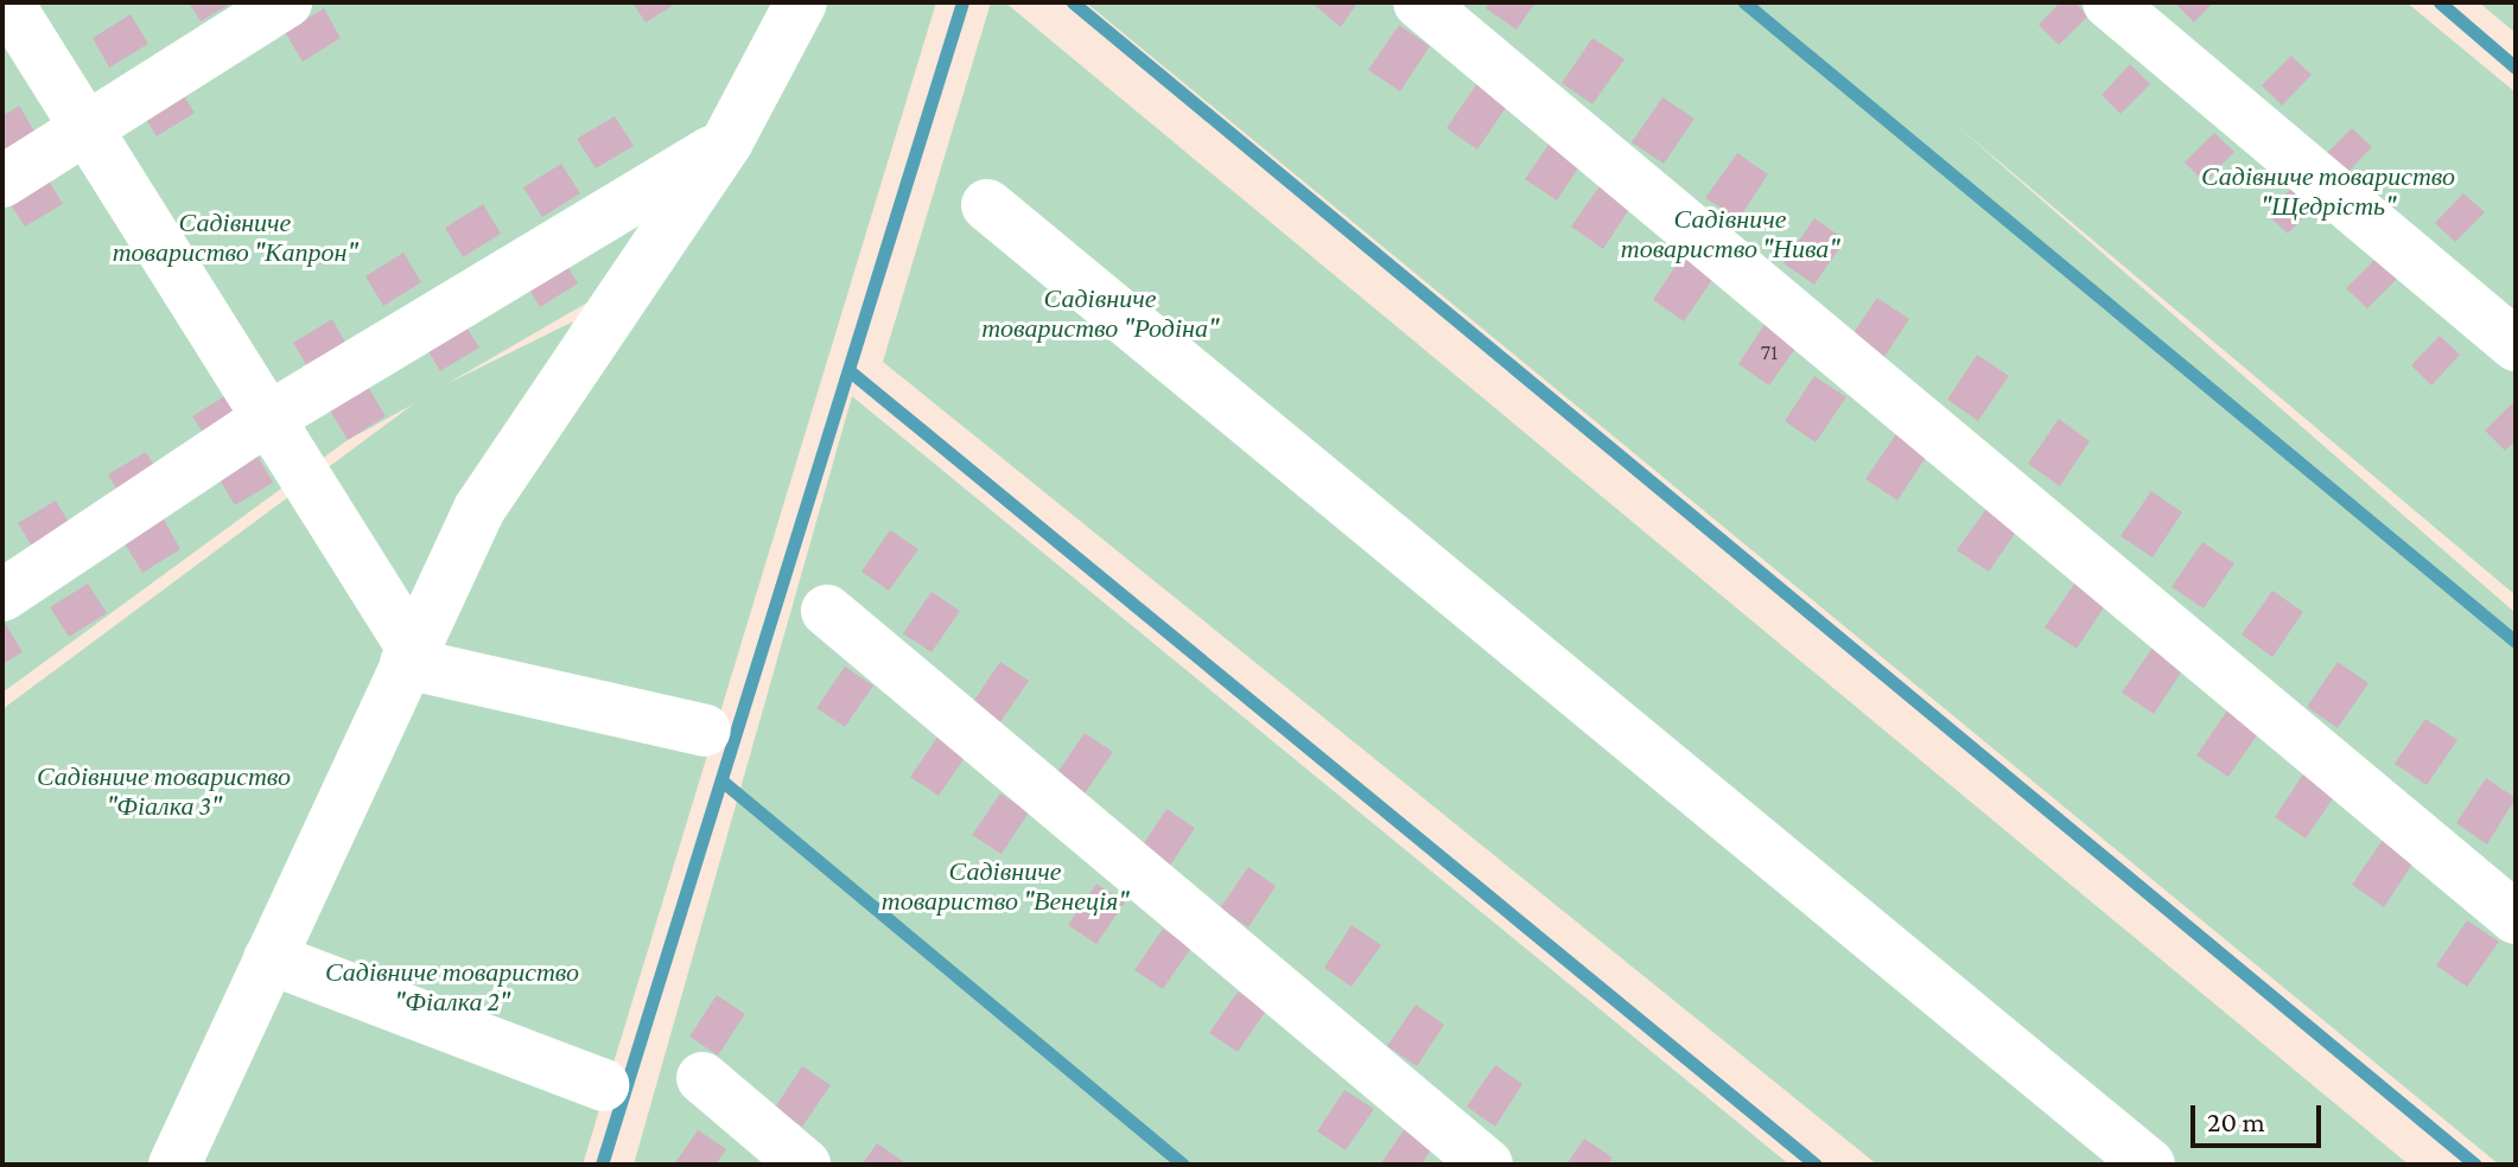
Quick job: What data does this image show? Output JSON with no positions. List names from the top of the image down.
{
  "parks": [
    "Садівниче товариство \"Щедрість\"",
    "Садівниче товариство \"Нива\"",
    "Садівниче товариство \"Капрон\"",
    "Садівниче товариство \"Родіна\"",
    "Садівниче товариство \"Фіалка 3\"",
    "Садівниче товариство \"Венеція\"",
    "Садівниче товариство \"Фіалка 2\""
  ],
  "house_numbers": ["71"],
  "scale_bar": "20 m"
}
